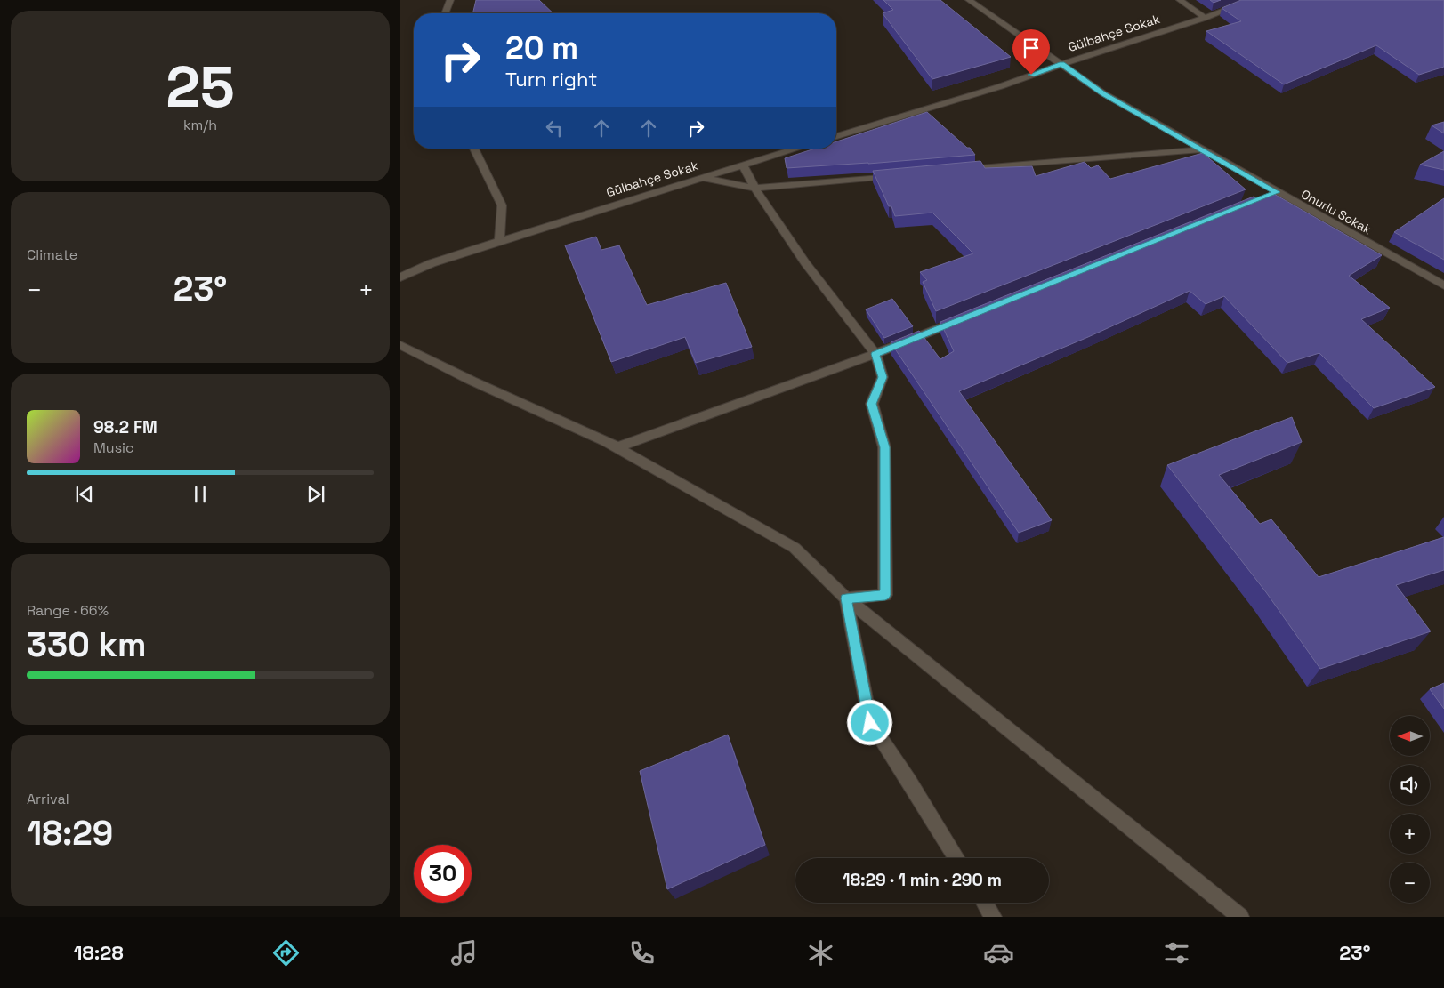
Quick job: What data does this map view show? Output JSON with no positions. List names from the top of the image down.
{
  "streets": {
    "street": ["Gülbahçe Sokak", "Onurlu Sokak"]
  },
  "crossings": [
    ["Gülbahçe Sokak", "Onurlu Sokak"]
  ],
  "north": "left",
  "page": {
    "tile": [
      ["25", "km/h"],
      "Climate",
      ["Range · 66%", "330 km"],
      ["Arrival", "18:29"]
    ],
    "turn": ["20 m", "Turn right"],
    "heat": ["−", "23°", "+"],
    "song": ["98.2 FM", "Music"],
    "map_buttons": ["+", "−"],
    "limit": "30",
    "trip": "18:29 · 1 min · 290 m",
    "tabs": ["18:28", "23°"]
  }
}
